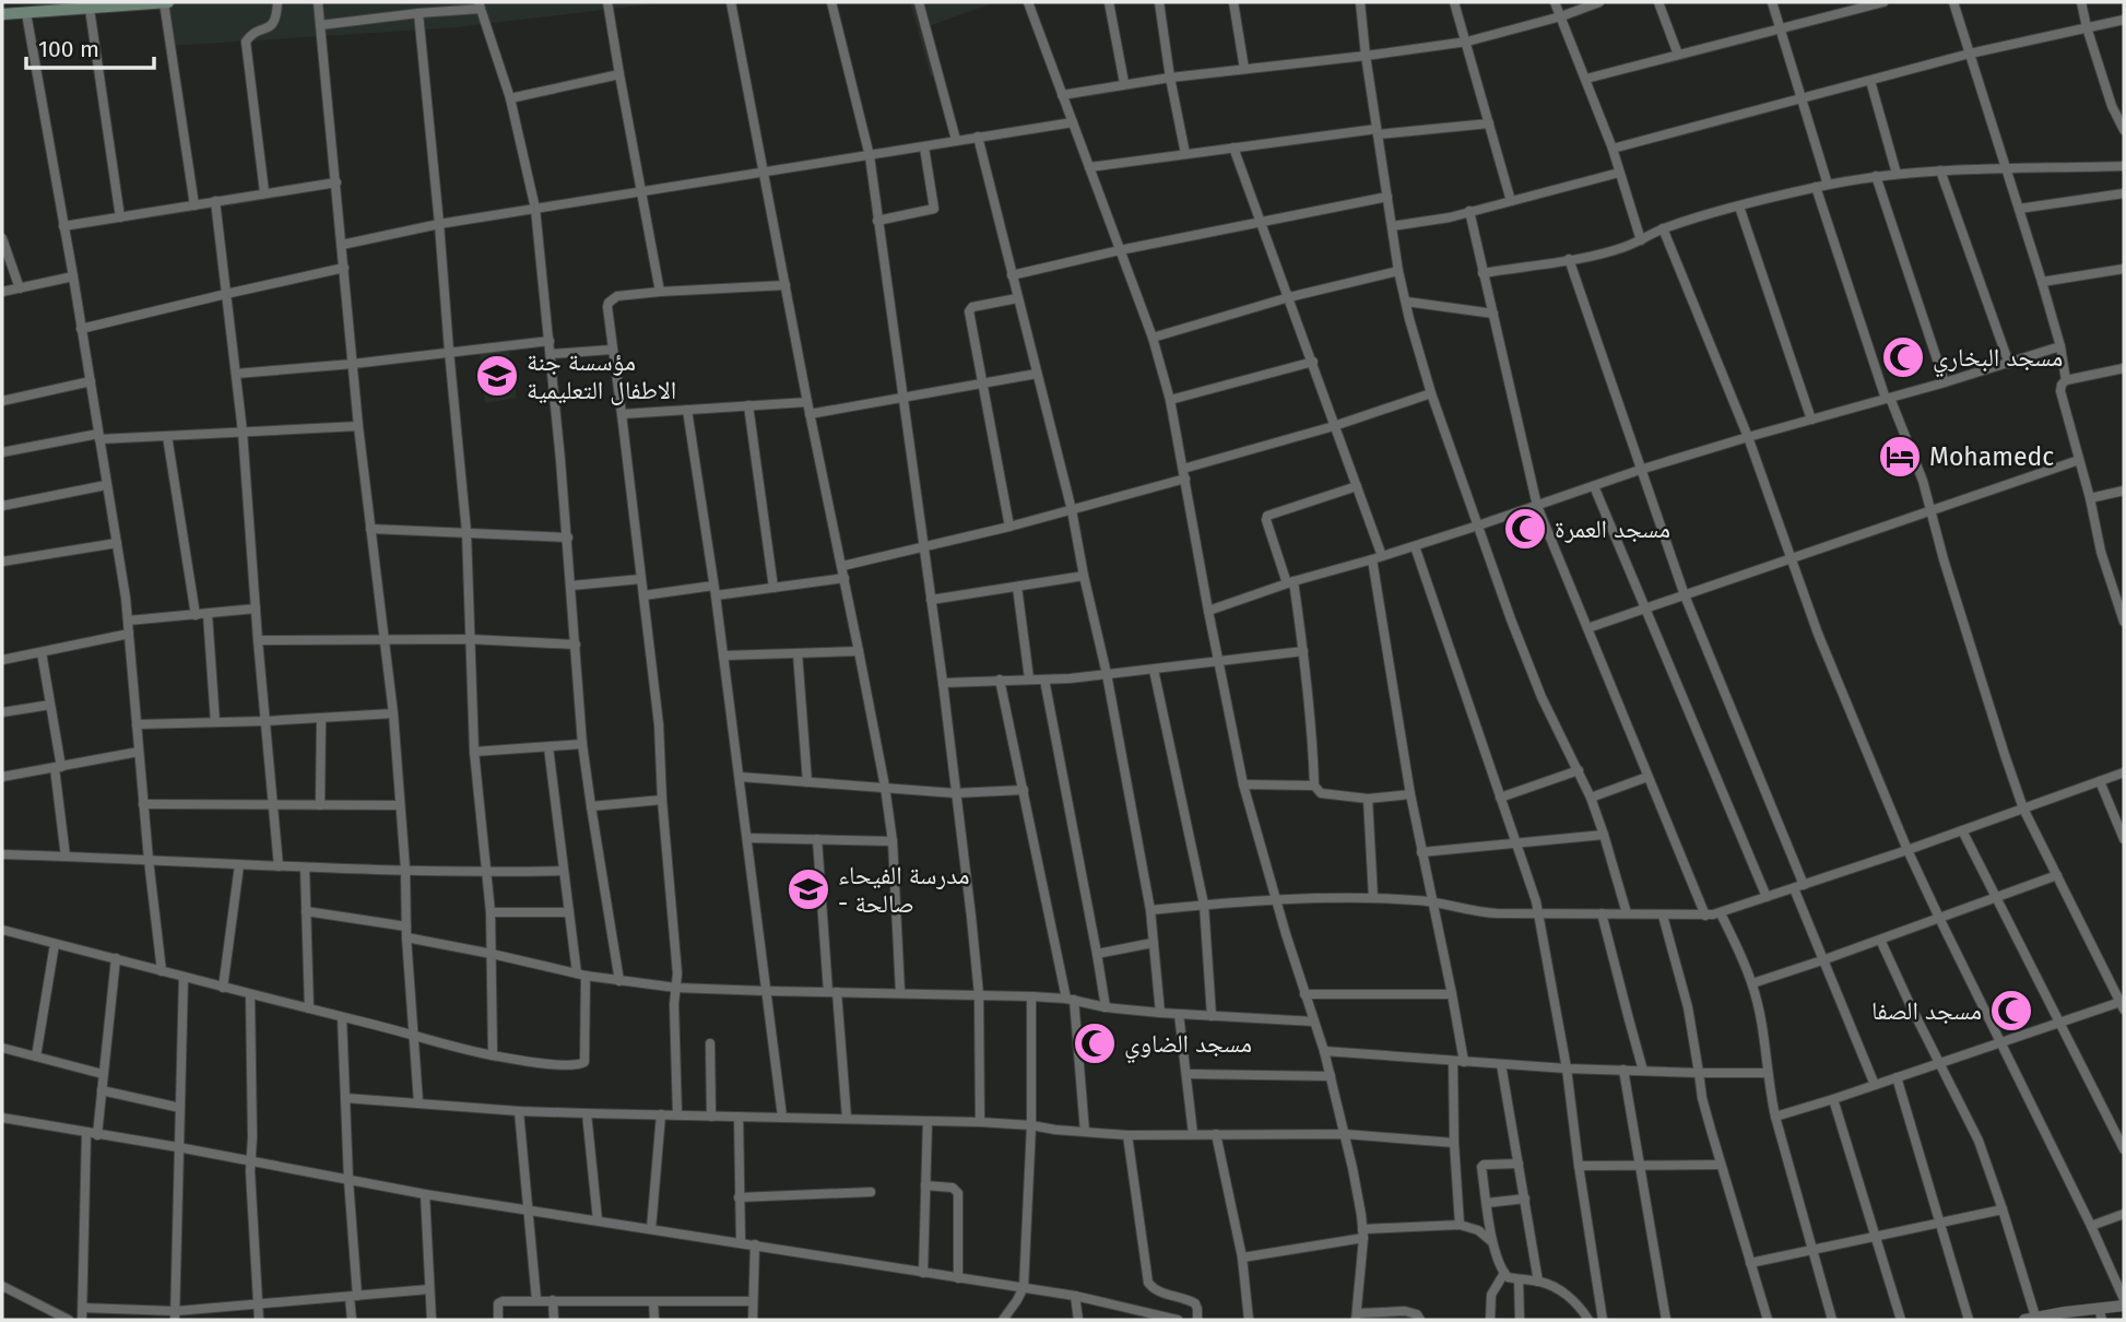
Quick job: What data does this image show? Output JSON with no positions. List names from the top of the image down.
{
  "places": {
    "mosque": [
      "مسجد البخاري",
      "مسجد العمرة",
      "مسجد الصفا",
      "مسجد الضاوي"
    ],
    "school or university": ["مؤسسة جنة الاطفال التعليمية", "مدرسة الفيحاء - صالحة"],
    "hotel": ["Mohamedc"]
  },
  "scale_bar": "100 m"
}
